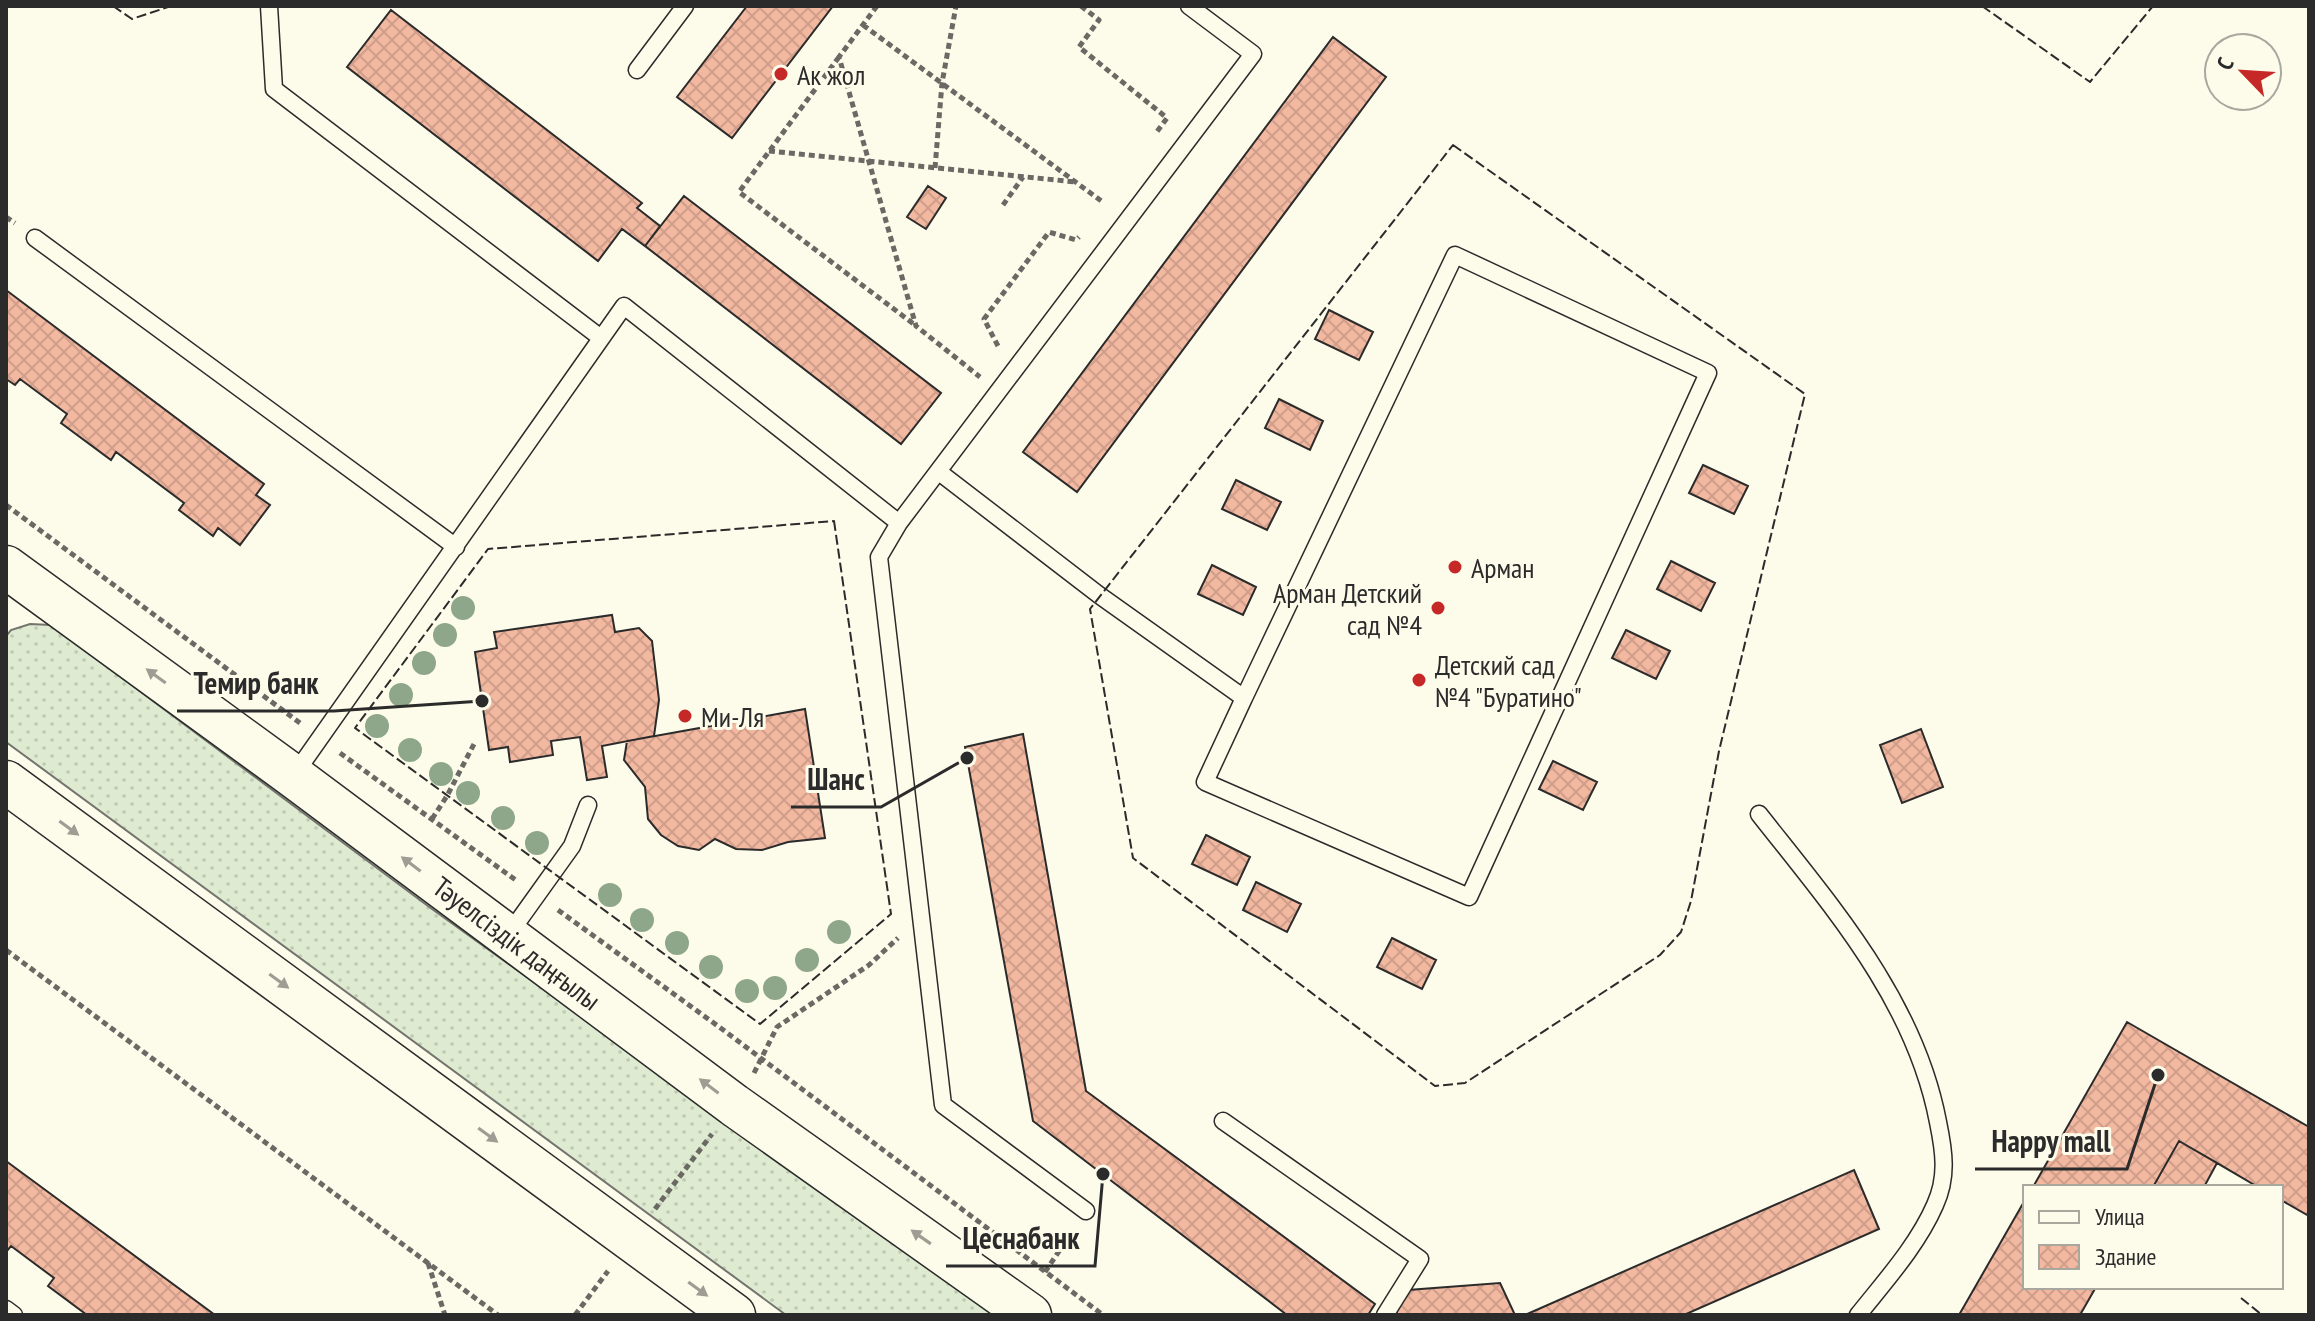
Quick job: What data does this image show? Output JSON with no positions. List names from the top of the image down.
{
  "streets": {
    "street": ["Тәуелсіздік даңғылы"]
  },
  "places": [
    "Ак жол",
    "Арман",
    "Арман Детский сад №4",
    "Детский сад №4 \"Буратино\"",
    "Темир банк",
    "Ми-Ля",
    "Шанс",
    "Happy mall",
    "Цеснабанк"
  ],
  "legend": ["Улица", "Здание"],
  "north": "top left"
}
